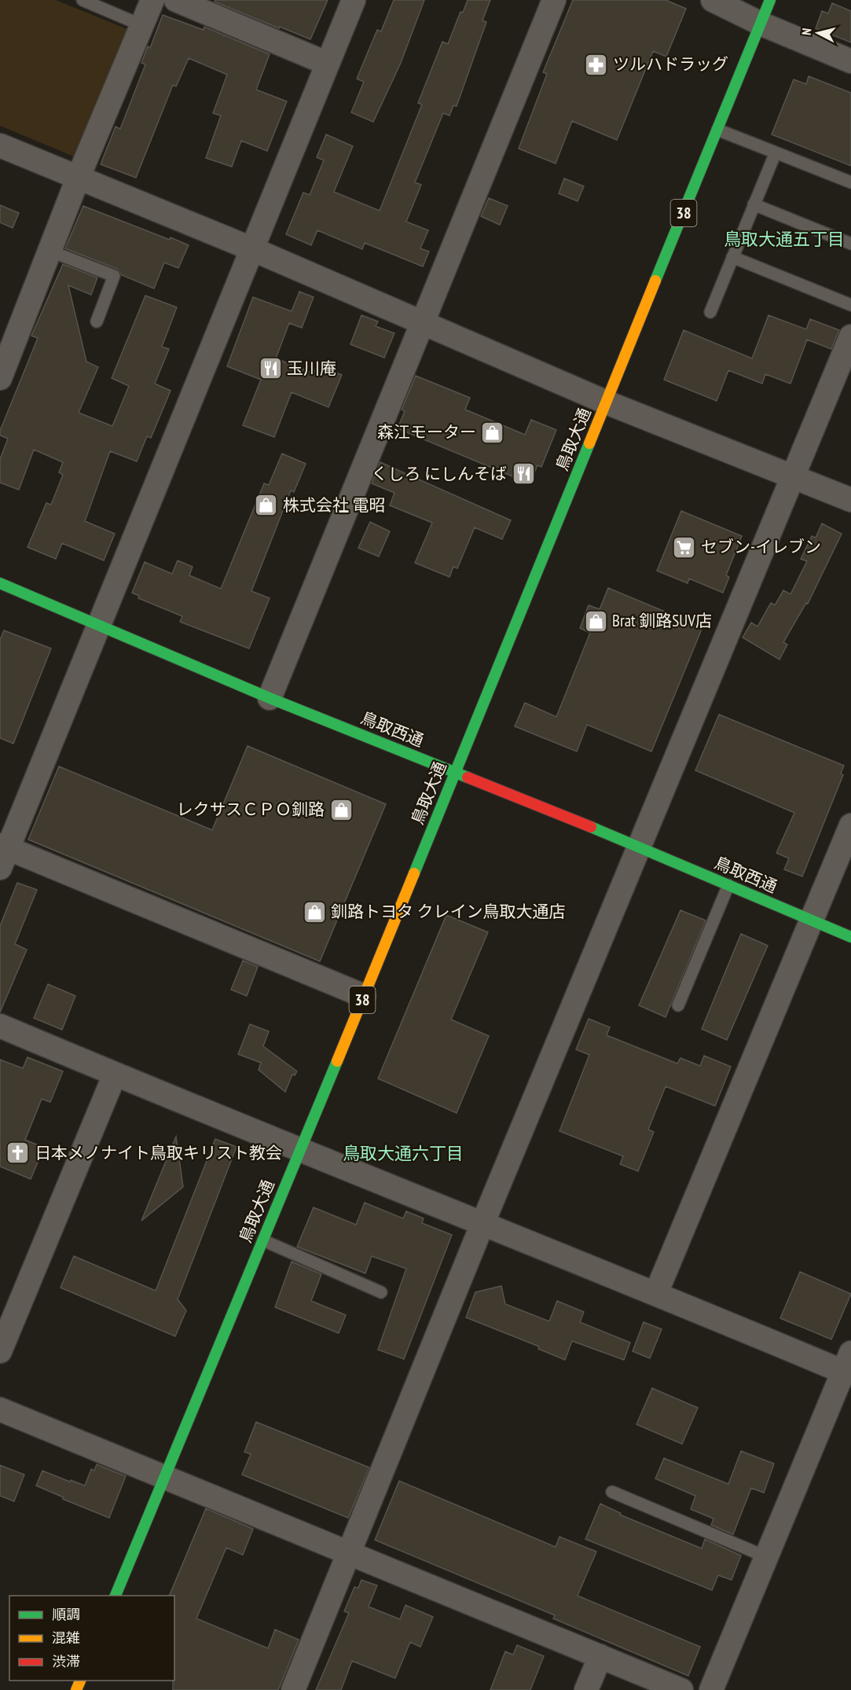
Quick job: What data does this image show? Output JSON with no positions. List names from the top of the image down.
{
  "streets": {
    "main road": ["38", "鳥取大通", "鳥取西通"]
  },
  "crossings": [
    ["鳥取大通", "鳥取西通"]
  ],
  "districts": ["鳥取大通五丁目", "鳥取大通六丁目"],
  "places": {
    "pharmacy": ["ツルハドラッグ"],
    "restaurant": ["玉川庵", "くしろ にしんそば"],
    "shop": [
      "森江モーター",
      "株式会社 電昭",
      "Brat 釧路SUV店",
      "レクサスＣＰＯ釧路",
      "釧路トヨタ クレイン鳥取大通店"
    ],
    "supermarket": ["セブン-イレブン"],
    "church": ["日本メノナイト鳥取キリスト教会"]
  },
  "legend": ["順調", "混雑", "渋滞"],
  "north": "left"
}
